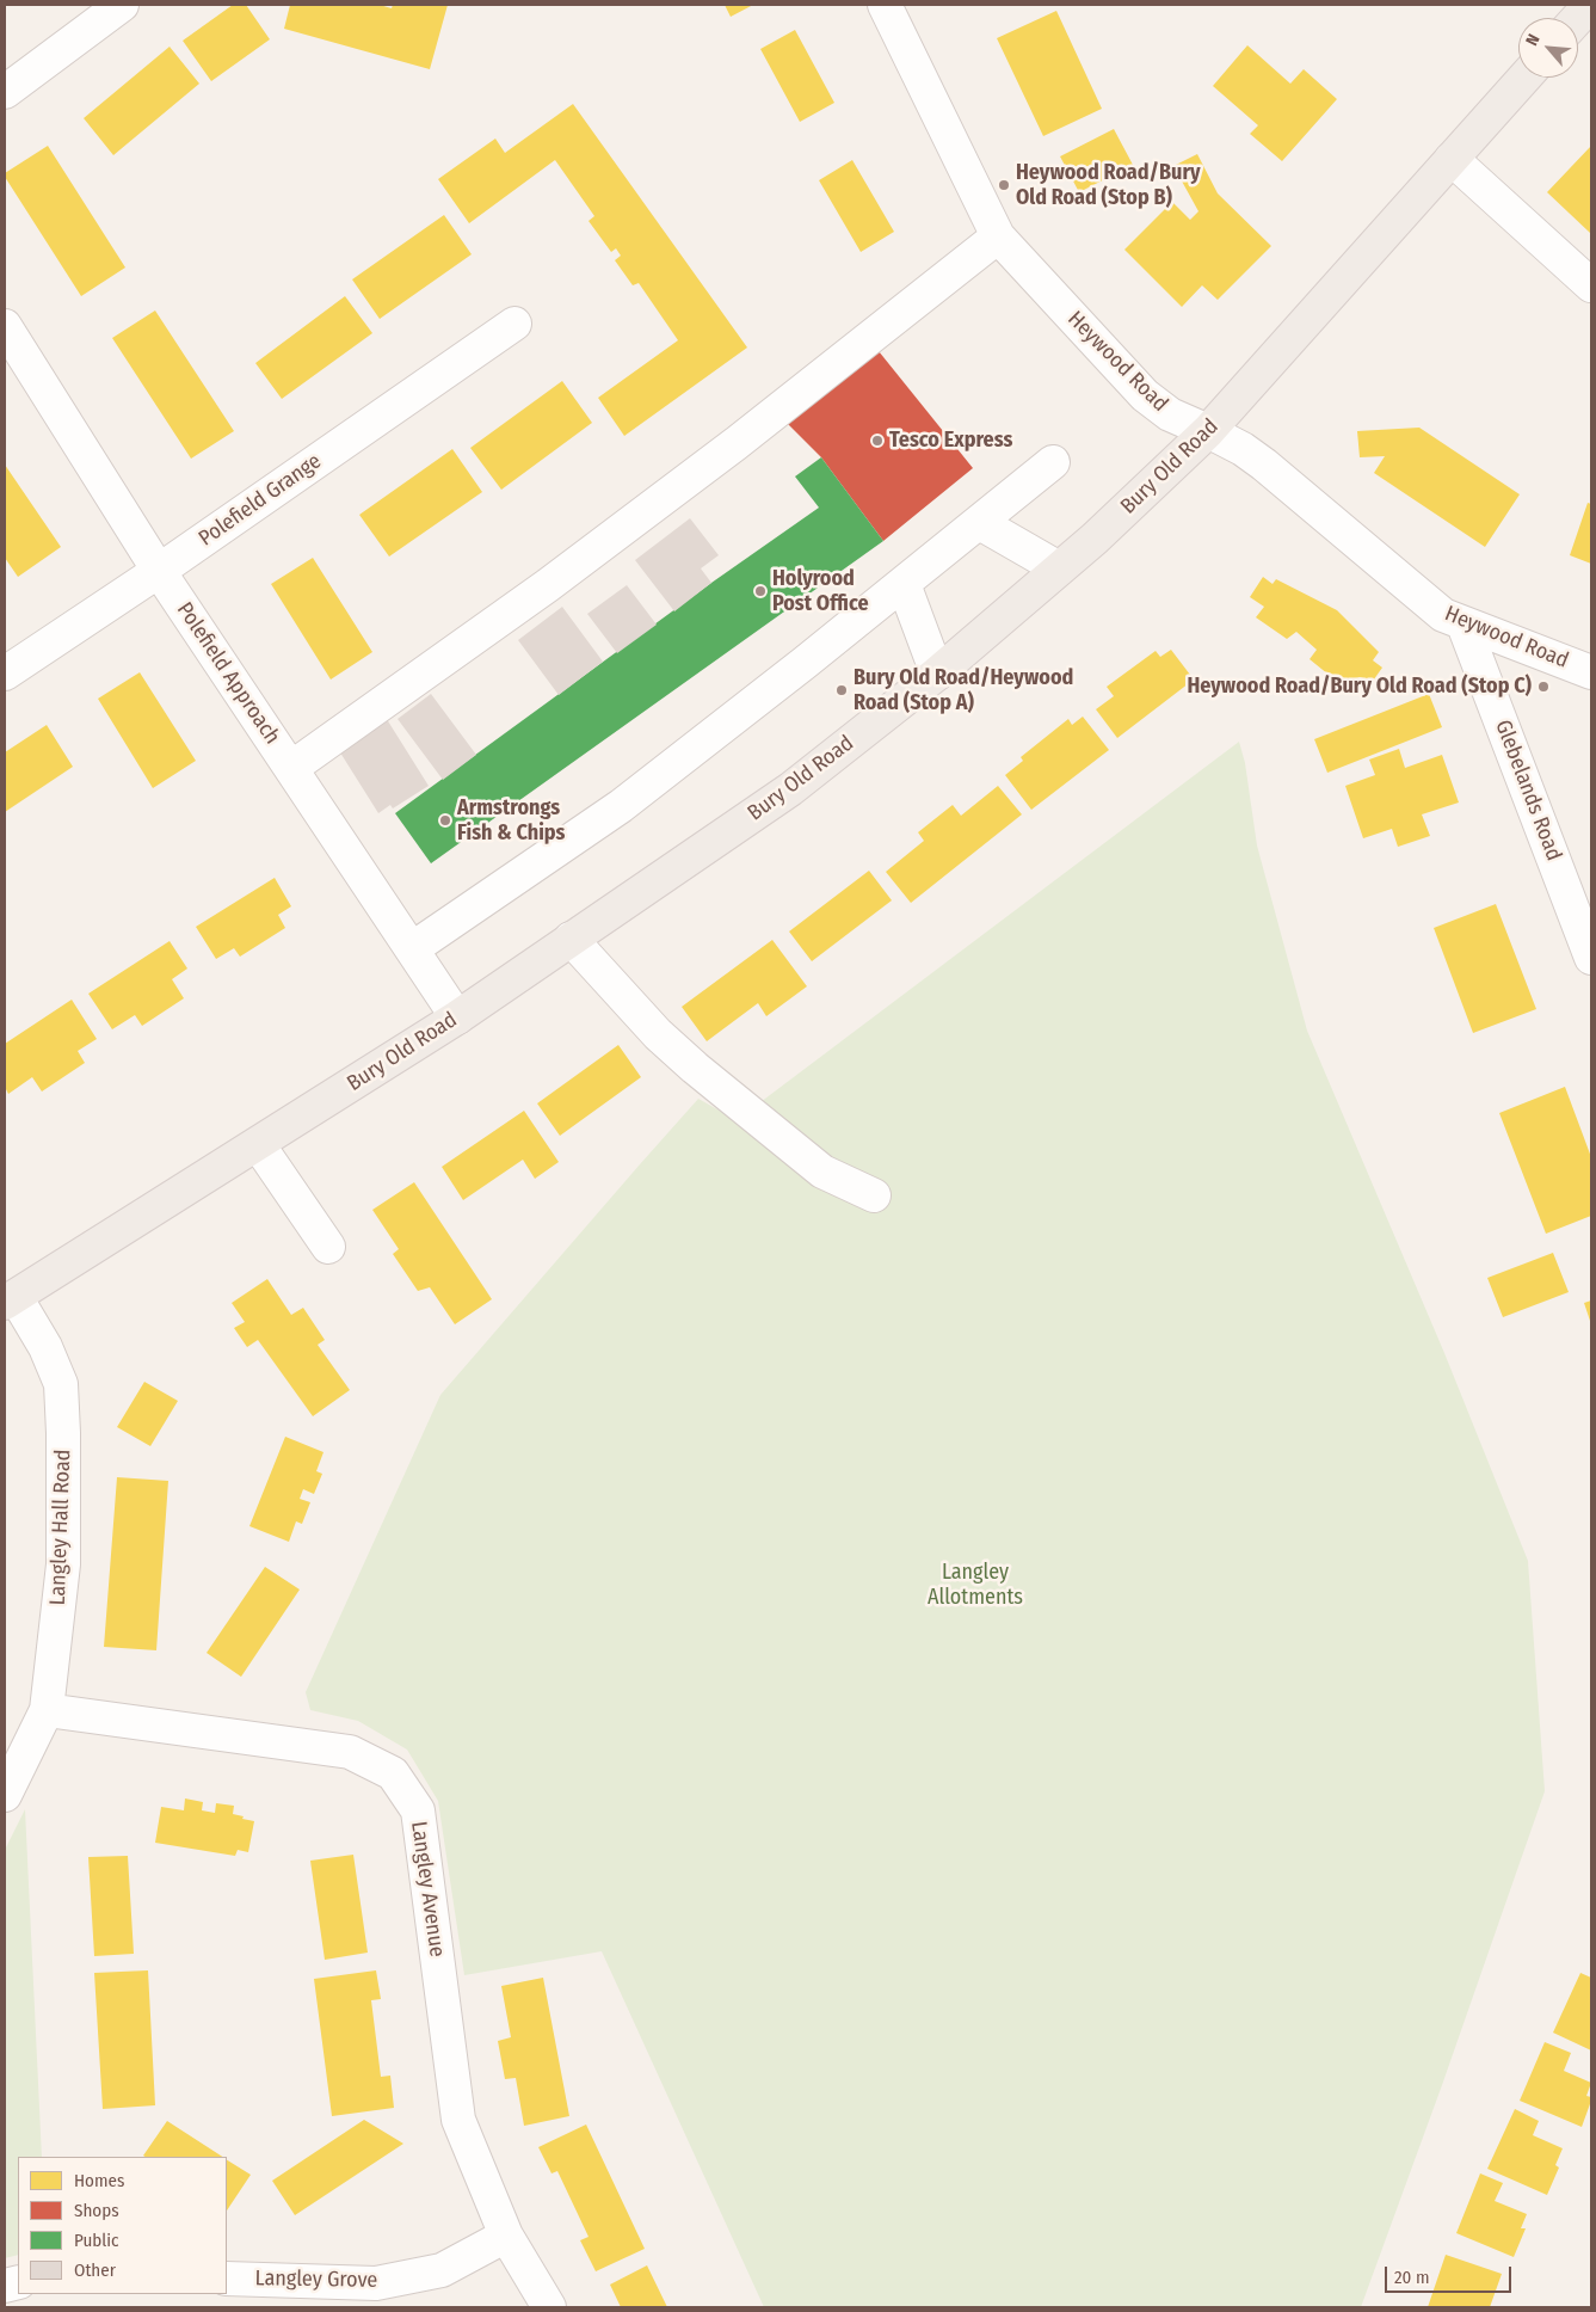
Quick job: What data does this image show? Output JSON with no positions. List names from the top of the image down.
{
  "streets": {
    "main road": ["Bury Old Road"],
    "street": [
      "Heywood Road",
      "Polefield Grange",
      "Polefield Approach",
      "Glebelands Road",
      "Langley Hall Road",
      "Langley Avenue",
      "Langley Grove"
    ]
  },
  "crossings": [
    ["Heywood Road", "Bury Old Road"],
    ["Heywood Road", "Glebelands Road"],
    ["Bury Old Road", "Polefield Approach"],
    ["Bury Old Road", "Langley Hall Road"],
    ["Polefield Grange", "Polefield Approach"],
    ["Langley Hall Road", "Langley Avenue"],
    ["Langley Avenue", "Langley Grove"]
  ],
  "parks": ["Langley Allotments"],
  "places": [
    "Heywood Road/Bury Old Road (Stop B)",
    "Tesco Express",
    "Holyrood Post Office",
    "Heywood Road/Bury Old Road (Stop C)",
    "Bury Old Road/Heywood Road (Stop A)",
    "Armstrongs Fish & Chips"
  ],
  "legend": [
    "Homes",
    "Shops",
    "Public",
    "Other"
  ],
  "scale_bar": "20 m",
  "north": "top left"
}
